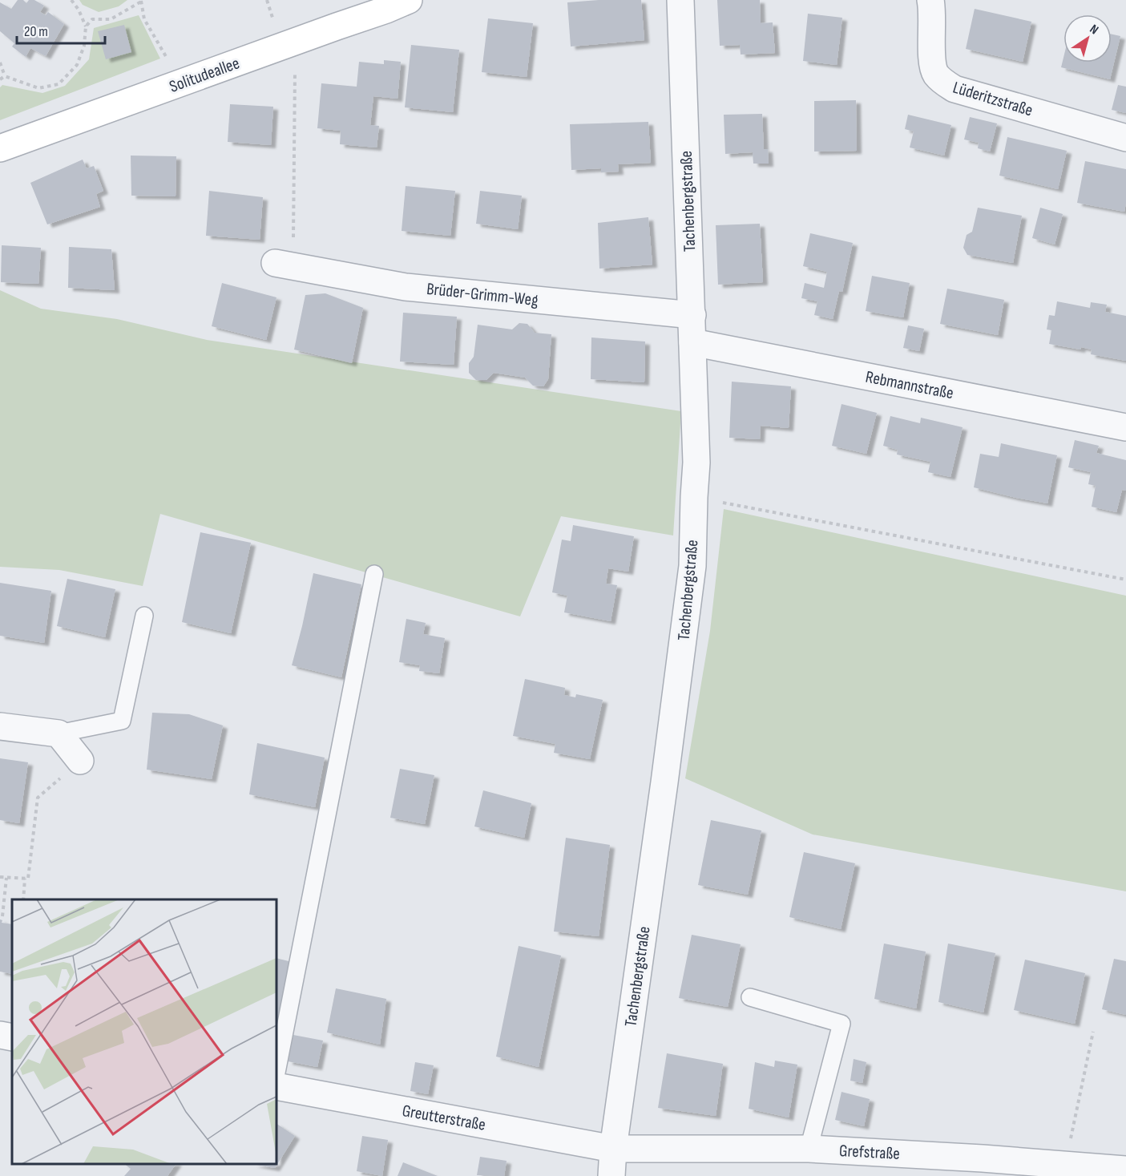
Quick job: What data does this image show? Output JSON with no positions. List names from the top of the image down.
{
  "streets": {
    "main road": ["Solitudeallee"],
    "street": [
      "Lüderitzstraße",
      "Tachenbergstraße",
      "Brüder-Grimm-Weg",
      "Rebmannstraße",
      "Greutterstraße",
      "Grefstraße"
    ]
  },
  "crossings": [
    ["Tachenbergstraße", "Brüder-Grimm-Weg"],
    ["Tachenbergstraße", "Rebmannstraße"],
    ["Tachenbergstraße", "Greutterstraße"],
    ["Tachenbergstraße", "Grefstraße"],
    ["Greutterstraße", "Grefstraße"]
  ],
  "scale_bar": "20 m",
  "north": "top right"
}
